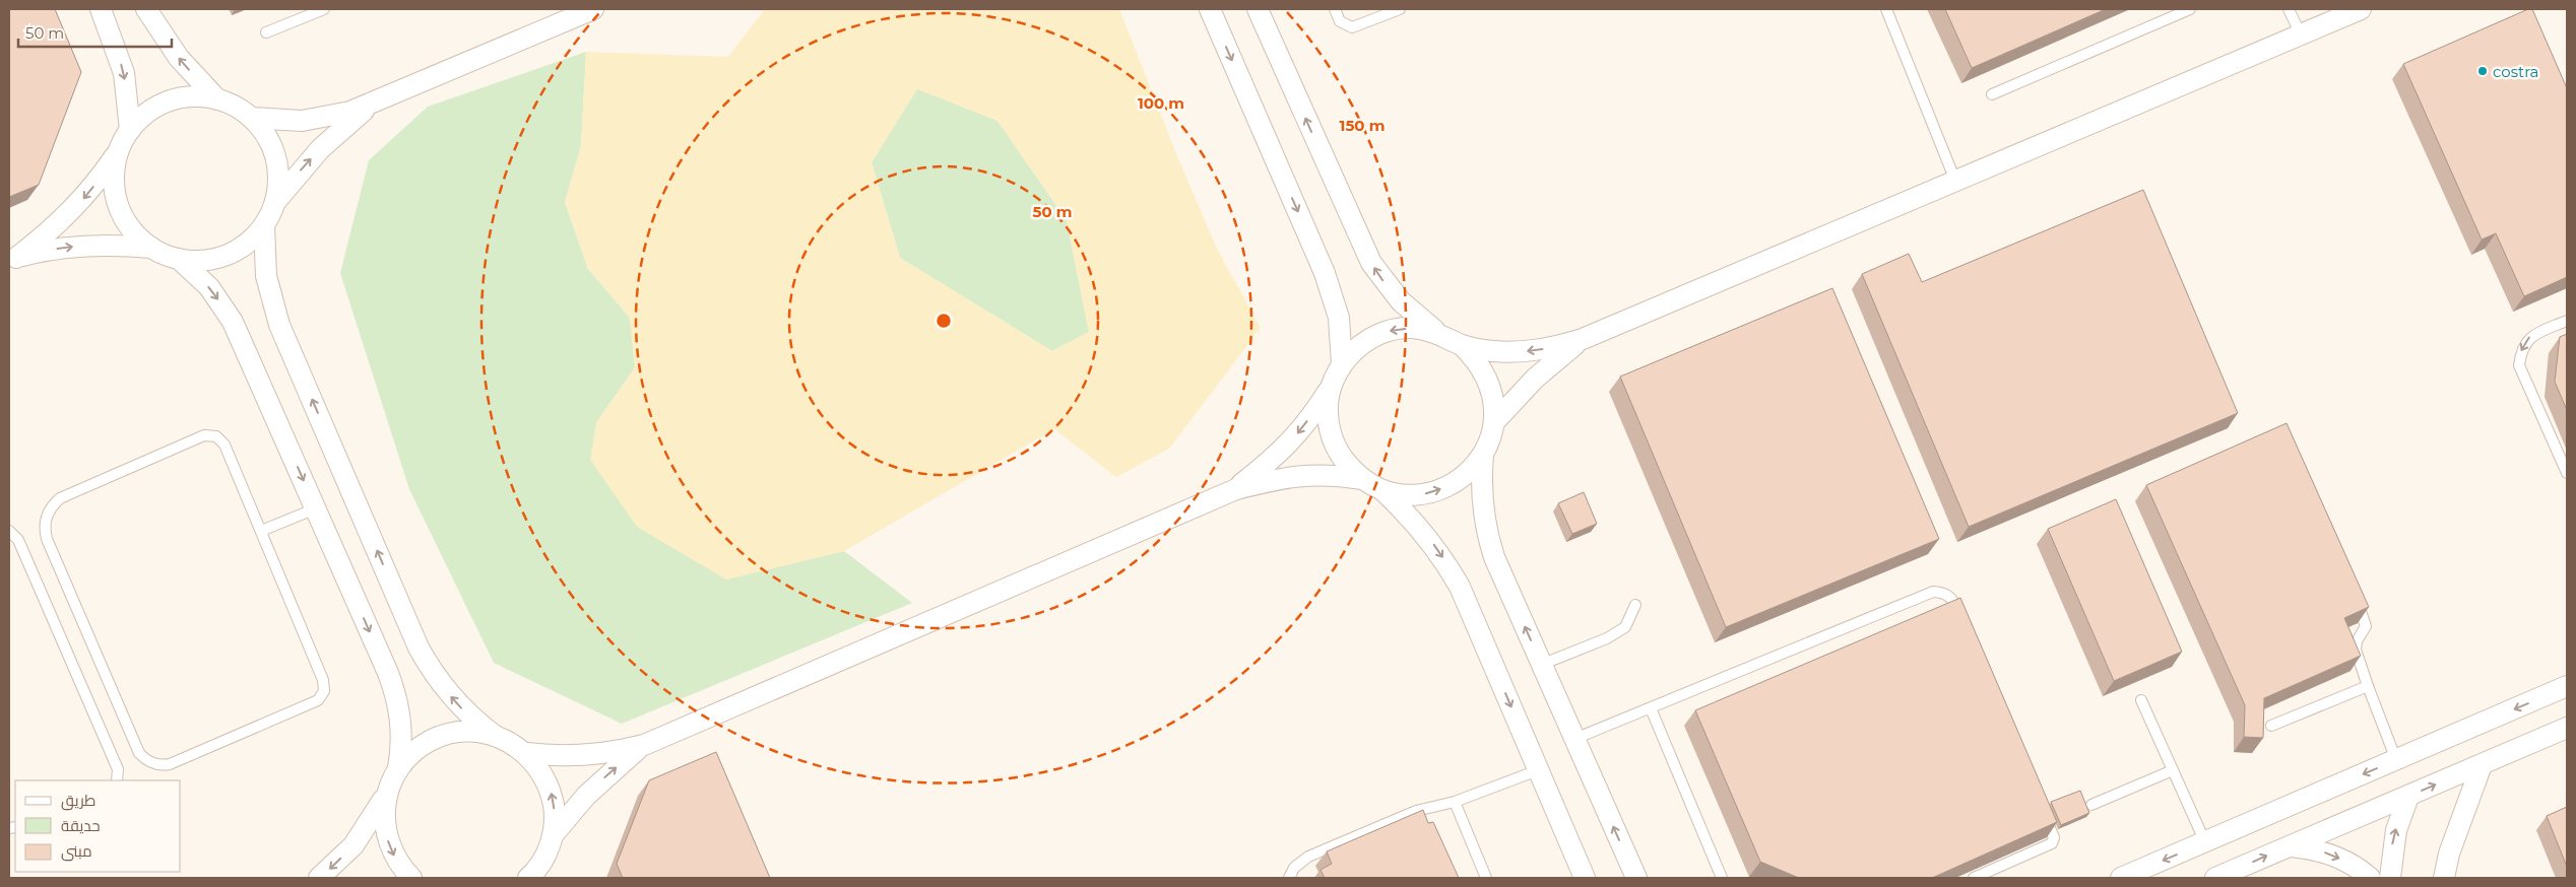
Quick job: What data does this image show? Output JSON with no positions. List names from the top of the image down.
{
  "places": ["costra"],
  "legend": ["طريق", "حديقة", "مبنى"],
  "scale_bar": "50 m",
  "rings": ["100 m", "150 m", "50 m"]
}
